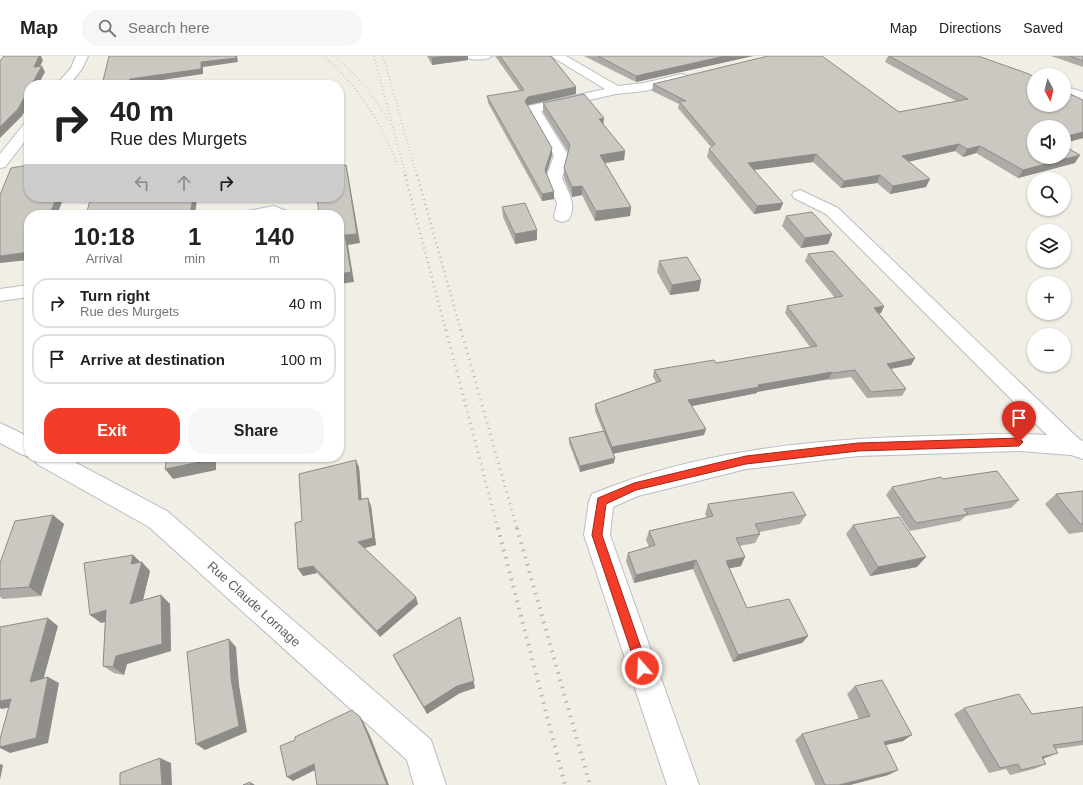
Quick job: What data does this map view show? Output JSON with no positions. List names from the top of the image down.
{
  "streets": {
    "street": ["Rue Claude Lornage"]
  },
  "north": "bottom",
  "page": {
    "header": "Map",
    "search": "Search here",
    "nav": ["Map", "Directions", "Saved"],
    "map_buttons": ["+", "−"],
    "turn": ["40 m", "Rue des Murgets"],
    "eta": [
      "10:18",
      "Arrival",
      "1",
      "min",
      "140",
      "m"
    ],
    "list": [
      {
        "name": "Turn right",
        "note": "Rue des Murgets",
        "value": "40 m"
      },
      {
        "name": "Arrive at destination",
        "value": "100 m"
      }
    ],
    "buttons": ["Exit", "Share"]
  }
}
